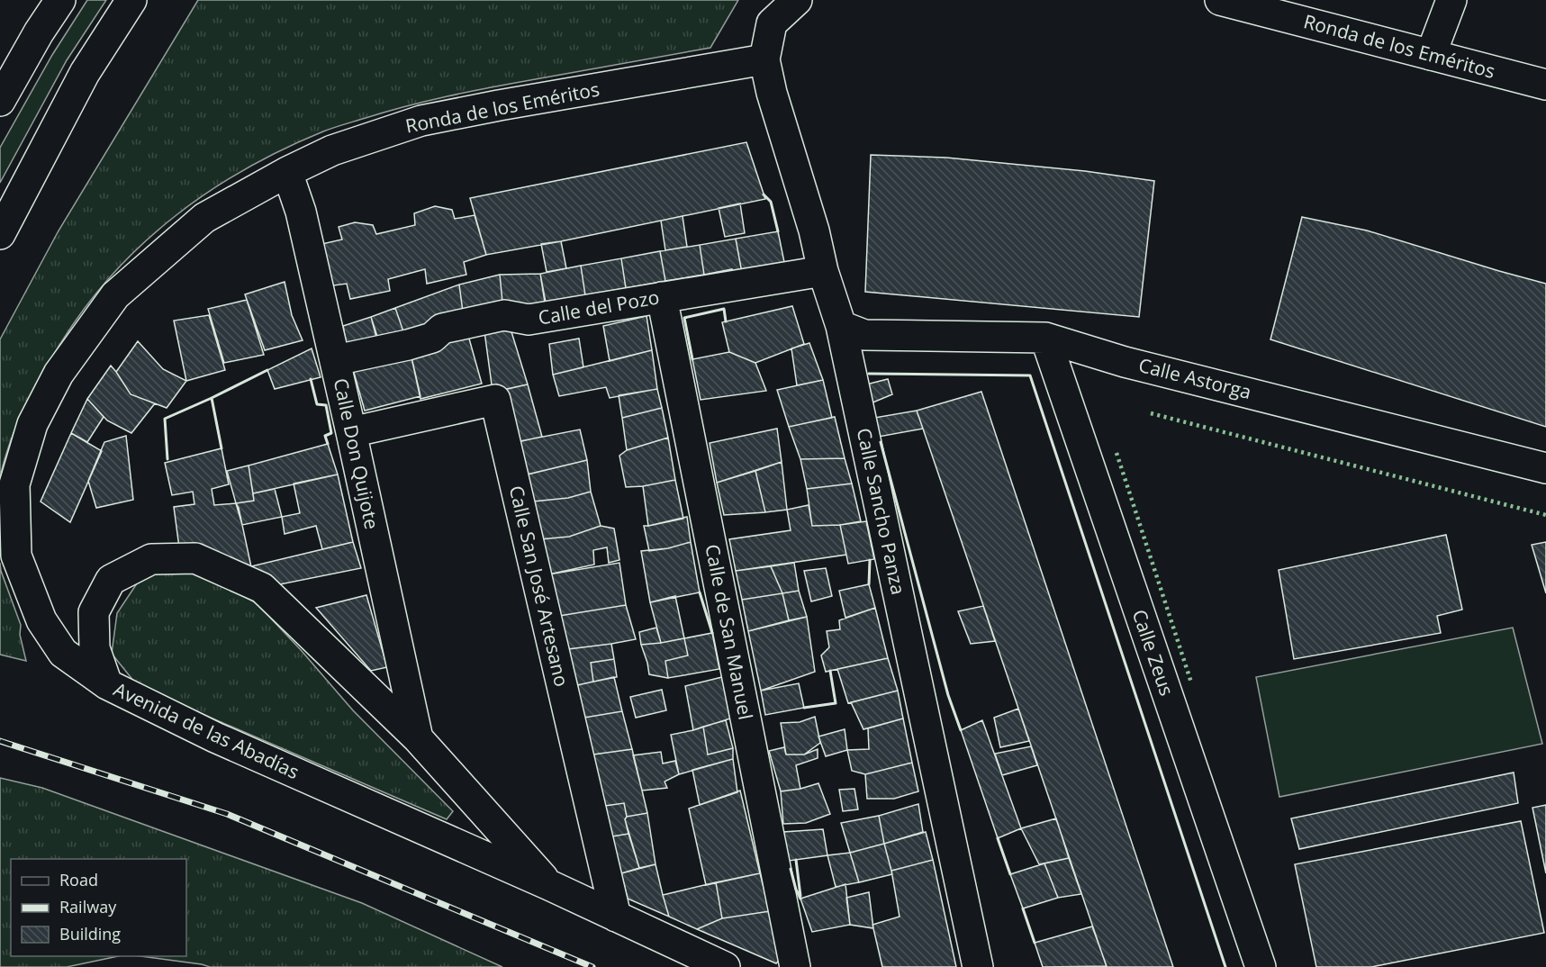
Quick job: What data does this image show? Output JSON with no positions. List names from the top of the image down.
{
  "streets": {
    "street": [
      "Ronda de los Eméritos",
      "Calle del Pozo",
      "Calle Astorga",
      "Calle Don Quijote",
      "Calle Sancho Panza",
      "Calle San José Artesano",
      "Calle de San Manuel",
      "Calle Zeus",
      "Avenida de las Abadías"
    ]
  },
  "crossings": [
    ["Ronda de los Eméritos", "Calle Don Quijote"],
    ["Ronda de los Eméritos", "Calle Sancho Panza"],
    ["Ronda de los Eméritos", "Avenida de las Abadías"],
    ["Calle del Pozo", "Calle Sancho Panza"],
    ["Calle del Pozo", "Calle de San Manuel"],
    ["Calle Astorga", "Calle Sancho Panza"],
    ["Calle Astorga", "Calle Zeus"],
    ["Calle Don Quijote", "Calle San José Artesano"],
    ["Calle Don Quijote", "Avenida de las Abadías"],
    ["Calle San José Artesano", "Avenida de las Abadías"]
  ],
  "legend": ["Road", "Railway", "Building"]
}
